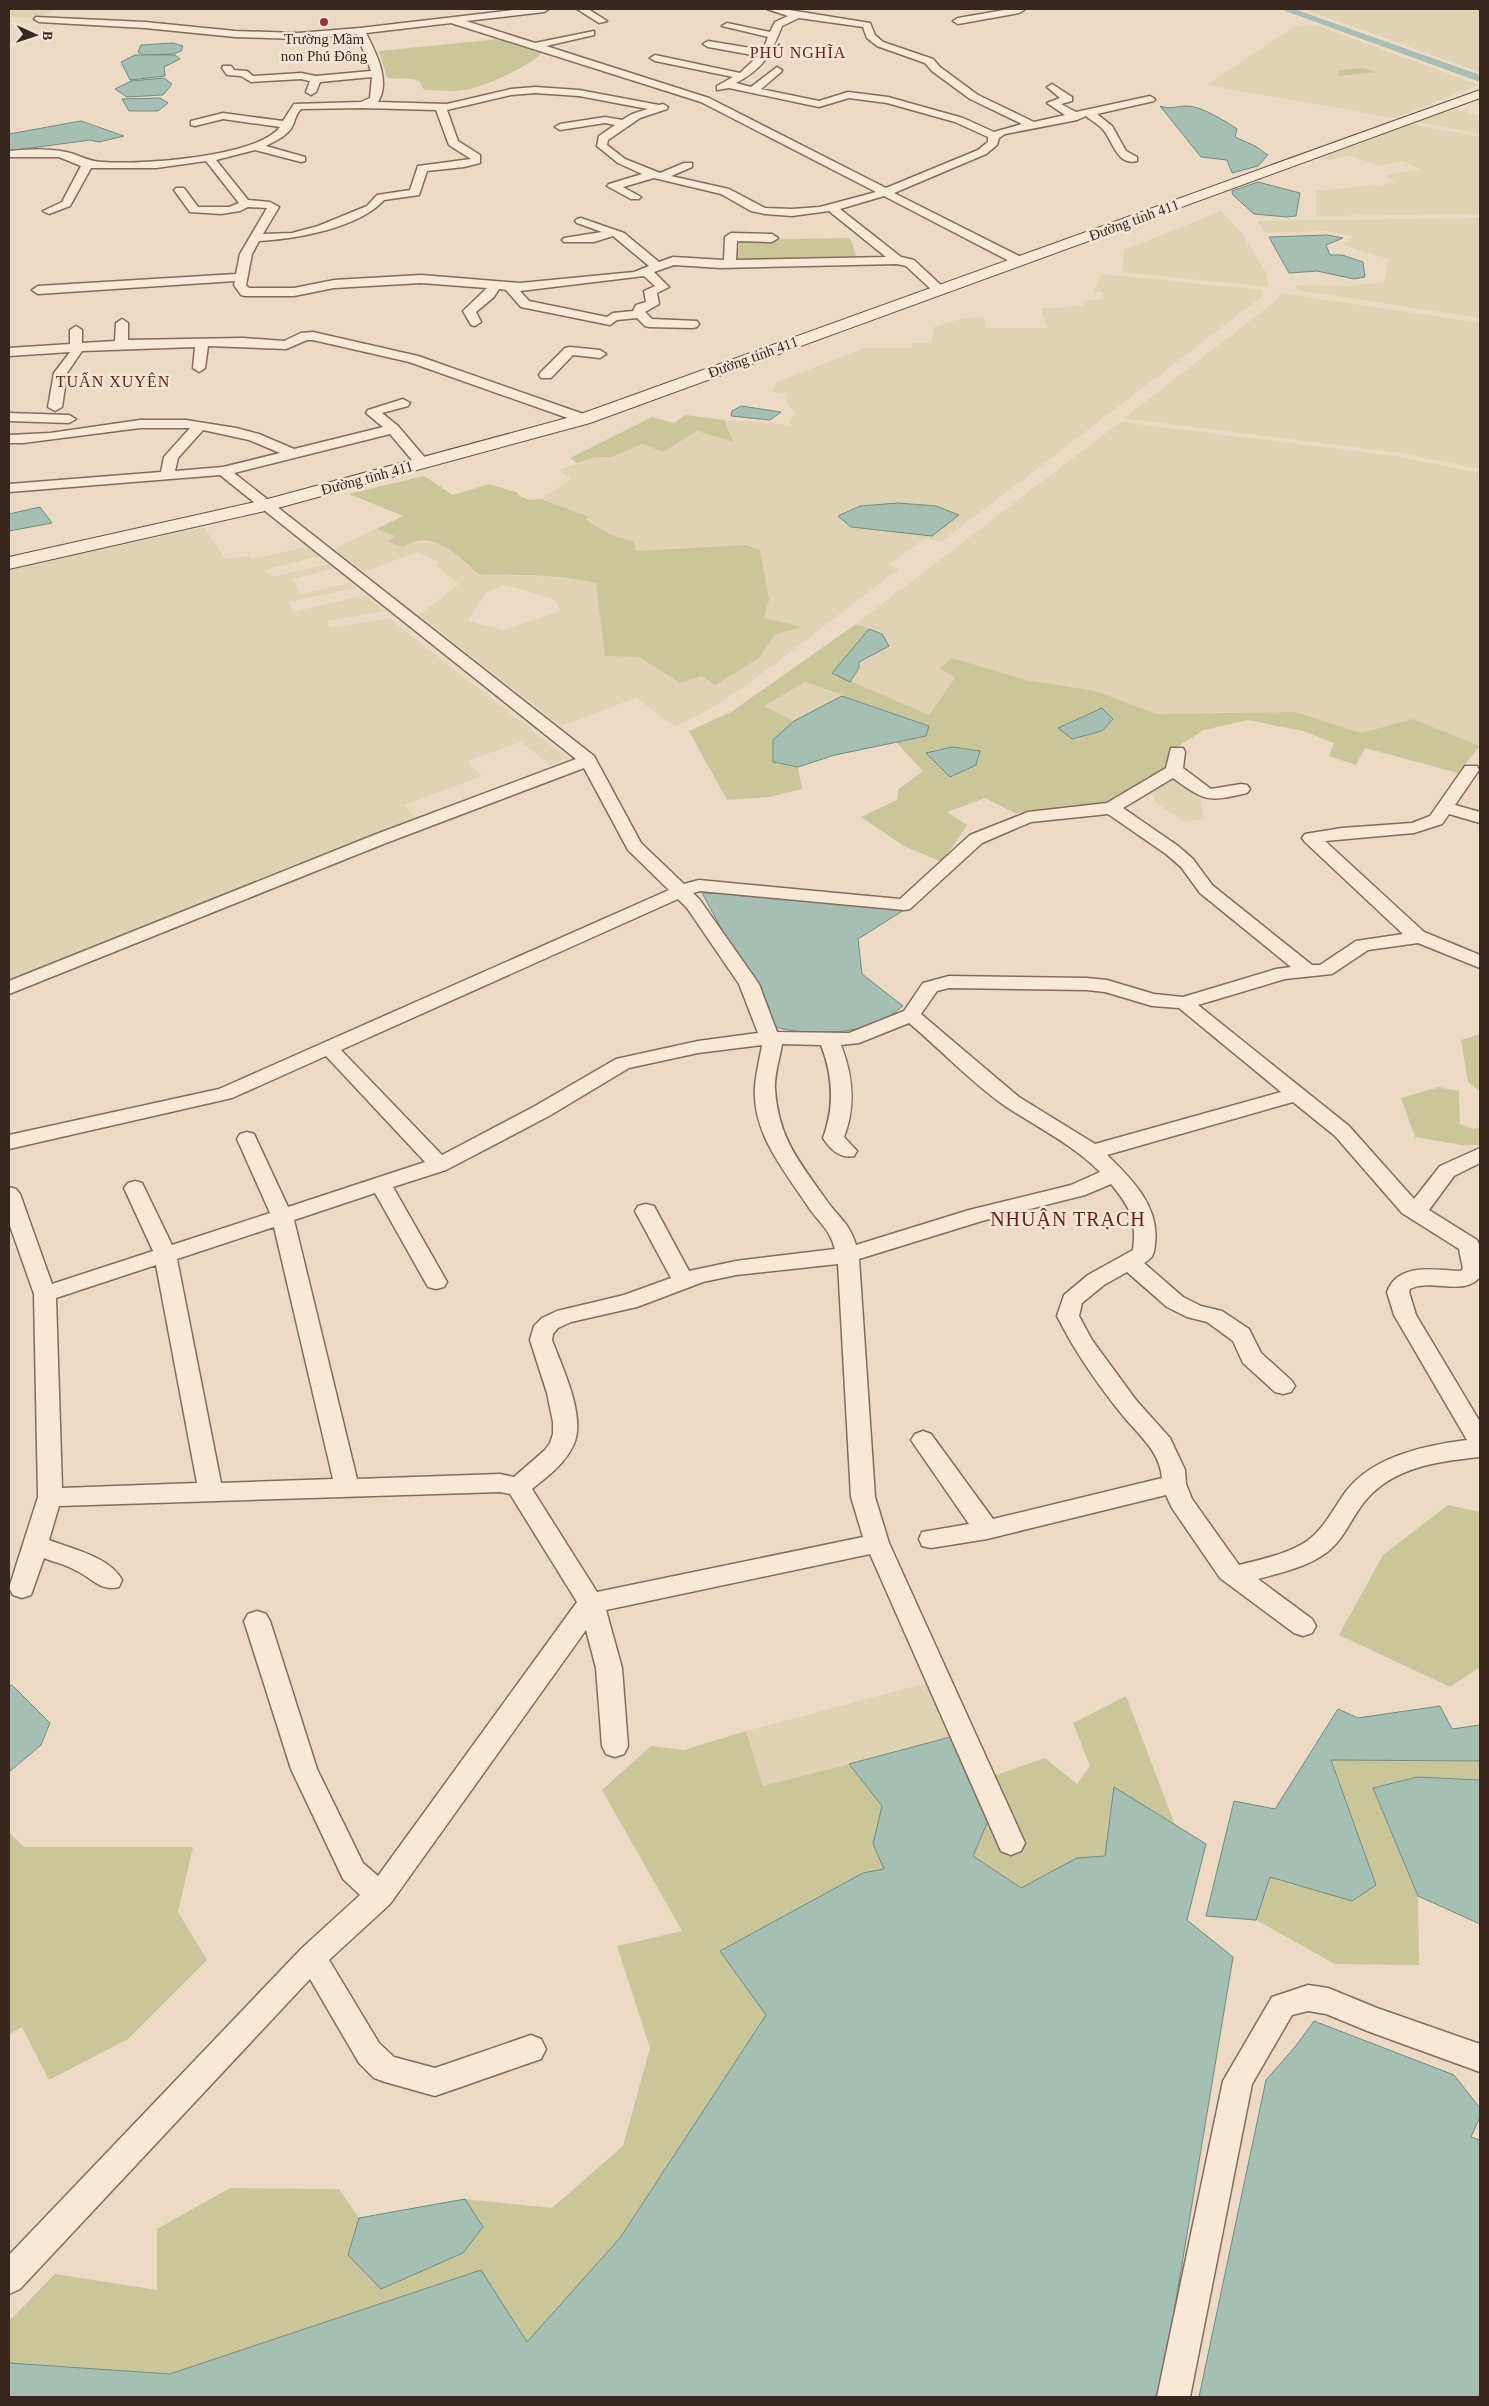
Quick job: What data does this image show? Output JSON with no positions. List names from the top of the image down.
{
  "streets": {
    "main road": ["Đường tỉnh 411"]
  },
  "districts": ["PHÚ NGHĨA", "TUẤN XUYÊN", "NHUẬN TRẠCH"],
  "places": ["Trường Mầm non Phú Đông"],
  "north": "right"
}
